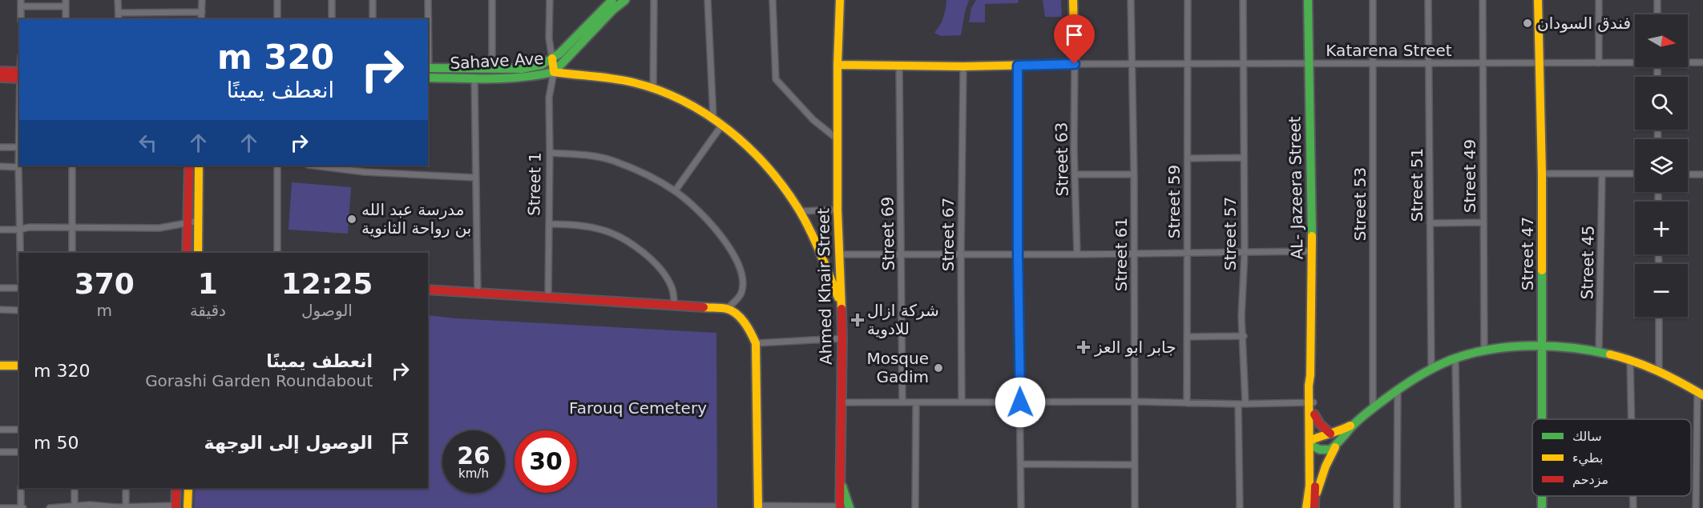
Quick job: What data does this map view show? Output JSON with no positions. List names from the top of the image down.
{
  "streets": {
    "street": [
      "Katarena Street",
      "Sahave Ave",
      "Street 63",
      "Street 49",
      "Street 1",
      "Street 51",
      "AL- Jazeera Street",
      "Street 59",
      "Street 53",
      "Street 69",
      "Street 57",
      "Street 67",
      "Street 47",
      "Street 61",
      "Street 45",
      "Ahmed Khair Street"
    ]
  },
  "crossings": [
    ["Katarena Street", "Street 63"],
    ["Katarena Street", "Street 49"],
    ["Katarena Street", "Street 51"],
    ["Katarena Street", "AL- Jazeera Street"],
    ["Katarena Street", "Street 59"],
    ["Katarena Street", "Street 53"],
    ["Katarena Street", "Street 57"],
    ["Katarena Street", "Street 47"],
    ["Katarena Street", "Street 61"],
    ["Sahave Ave", "Street 1"]
  ],
  "parks": ["Farouq Cemetery"],
  "places": {
    "other": ["فندق السودان", "مدرسة عبد الله بن رواحة الثانوية", "Mosque Gadim"],
    "health": ["شركة ازال للادوية", "جابر ابو العز"]
  },
  "legend": ["سالك", "بطيء", "مزدحم"],
  "north": "right",
  "page": {
    "map_buttons": ["+", "−"],
    "turn": ["320 m", "انعطف يمينًا"],
    "eta": [
      "12:25",
      "الوصول",
      "1",
      "دقيقة",
      "370",
      "m"
    ],
    "list": [
      {
        "name": "انعطف يمينًا",
        "note": "Gorashi Garden Roundabout",
        "value": "320 m"
      },
      {
        "name": "الوصول إلى الوجهة",
        "value": "50 m"
      }
    ],
    "speed": "26 km/h",
    "limit": "30"
  }
}
